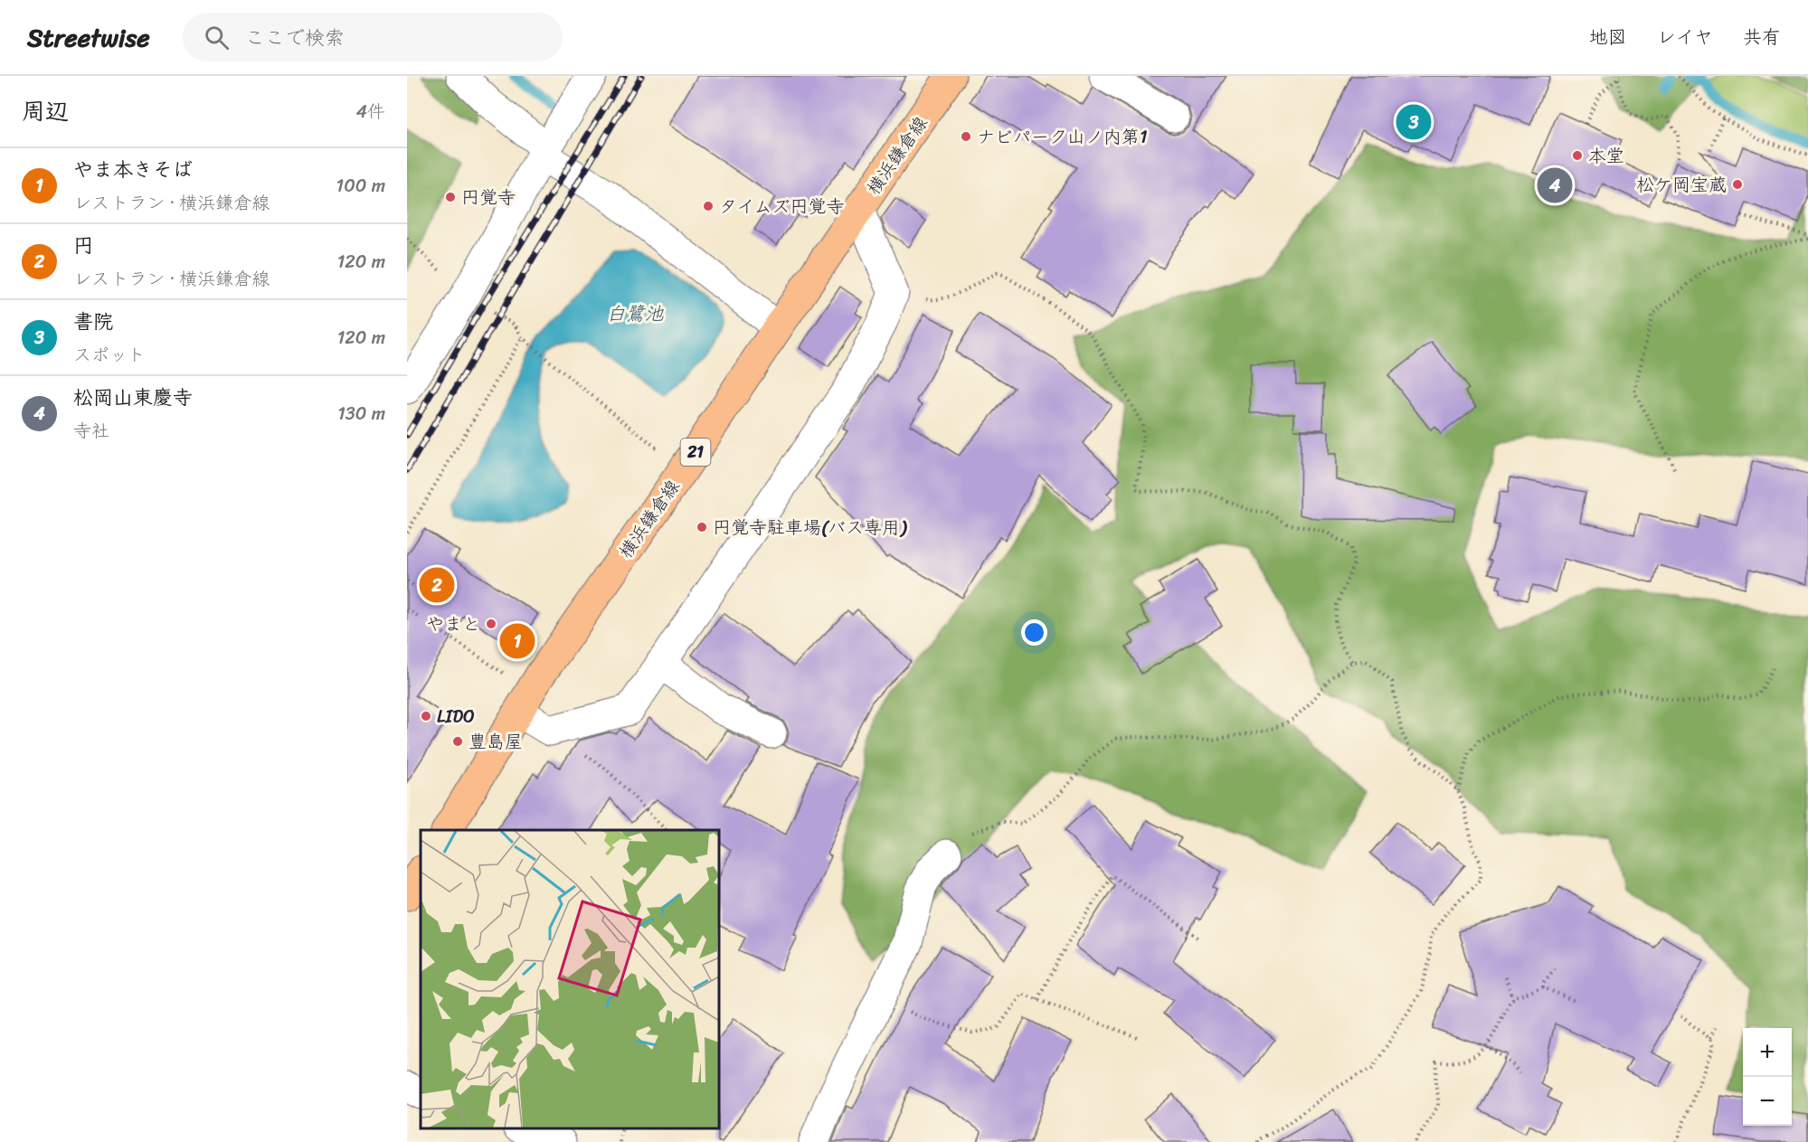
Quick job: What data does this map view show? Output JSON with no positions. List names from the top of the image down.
{
  "streets": {
    "main road": ["横浜鎌倉線", "21"]
  },
  "water": ["白鷺池"],
  "places": [
    "ナビパーク山ノ内第1",
    "本堂",
    "松ケ岡宝蔵",
    "円覚寺",
    "タイムズ円覚寺",
    "円覚寺駐車場(バス専用)",
    "やまと",
    "LIDO",
    "豊島屋"
  ],
  "page": {
    "header": "Streetwise",
    "search": "ここで検索",
    "nav": ["地図", "レイヤ", "共有"],
    "heading": ["周辺", "4件"],
    "pins": [
      "3",
      "4",
      "2",
      "1"
    ],
    "list": [
      {
        "mark": "1",
        "name": "やま本きそば",
        "note": "レストラン · 横浜鎌倉線",
        "value": "100 m"
      },
      {
        "mark": "2",
        "name": "円",
        "note": "レストラン · 横浜鎌倉線",
        "value": "120 m"
      },
      {
        "mark": "3",
        "name": "書院",
        "note": "スポット",
        "value": "120 m"
      },
      {
        "mark": "4",
        "name": "松岡山東慶寺",
        "note": "寺社",
        "value": "130 m"
      }
    ],
    "map_buttons": ["+", "−"]
  }
}
